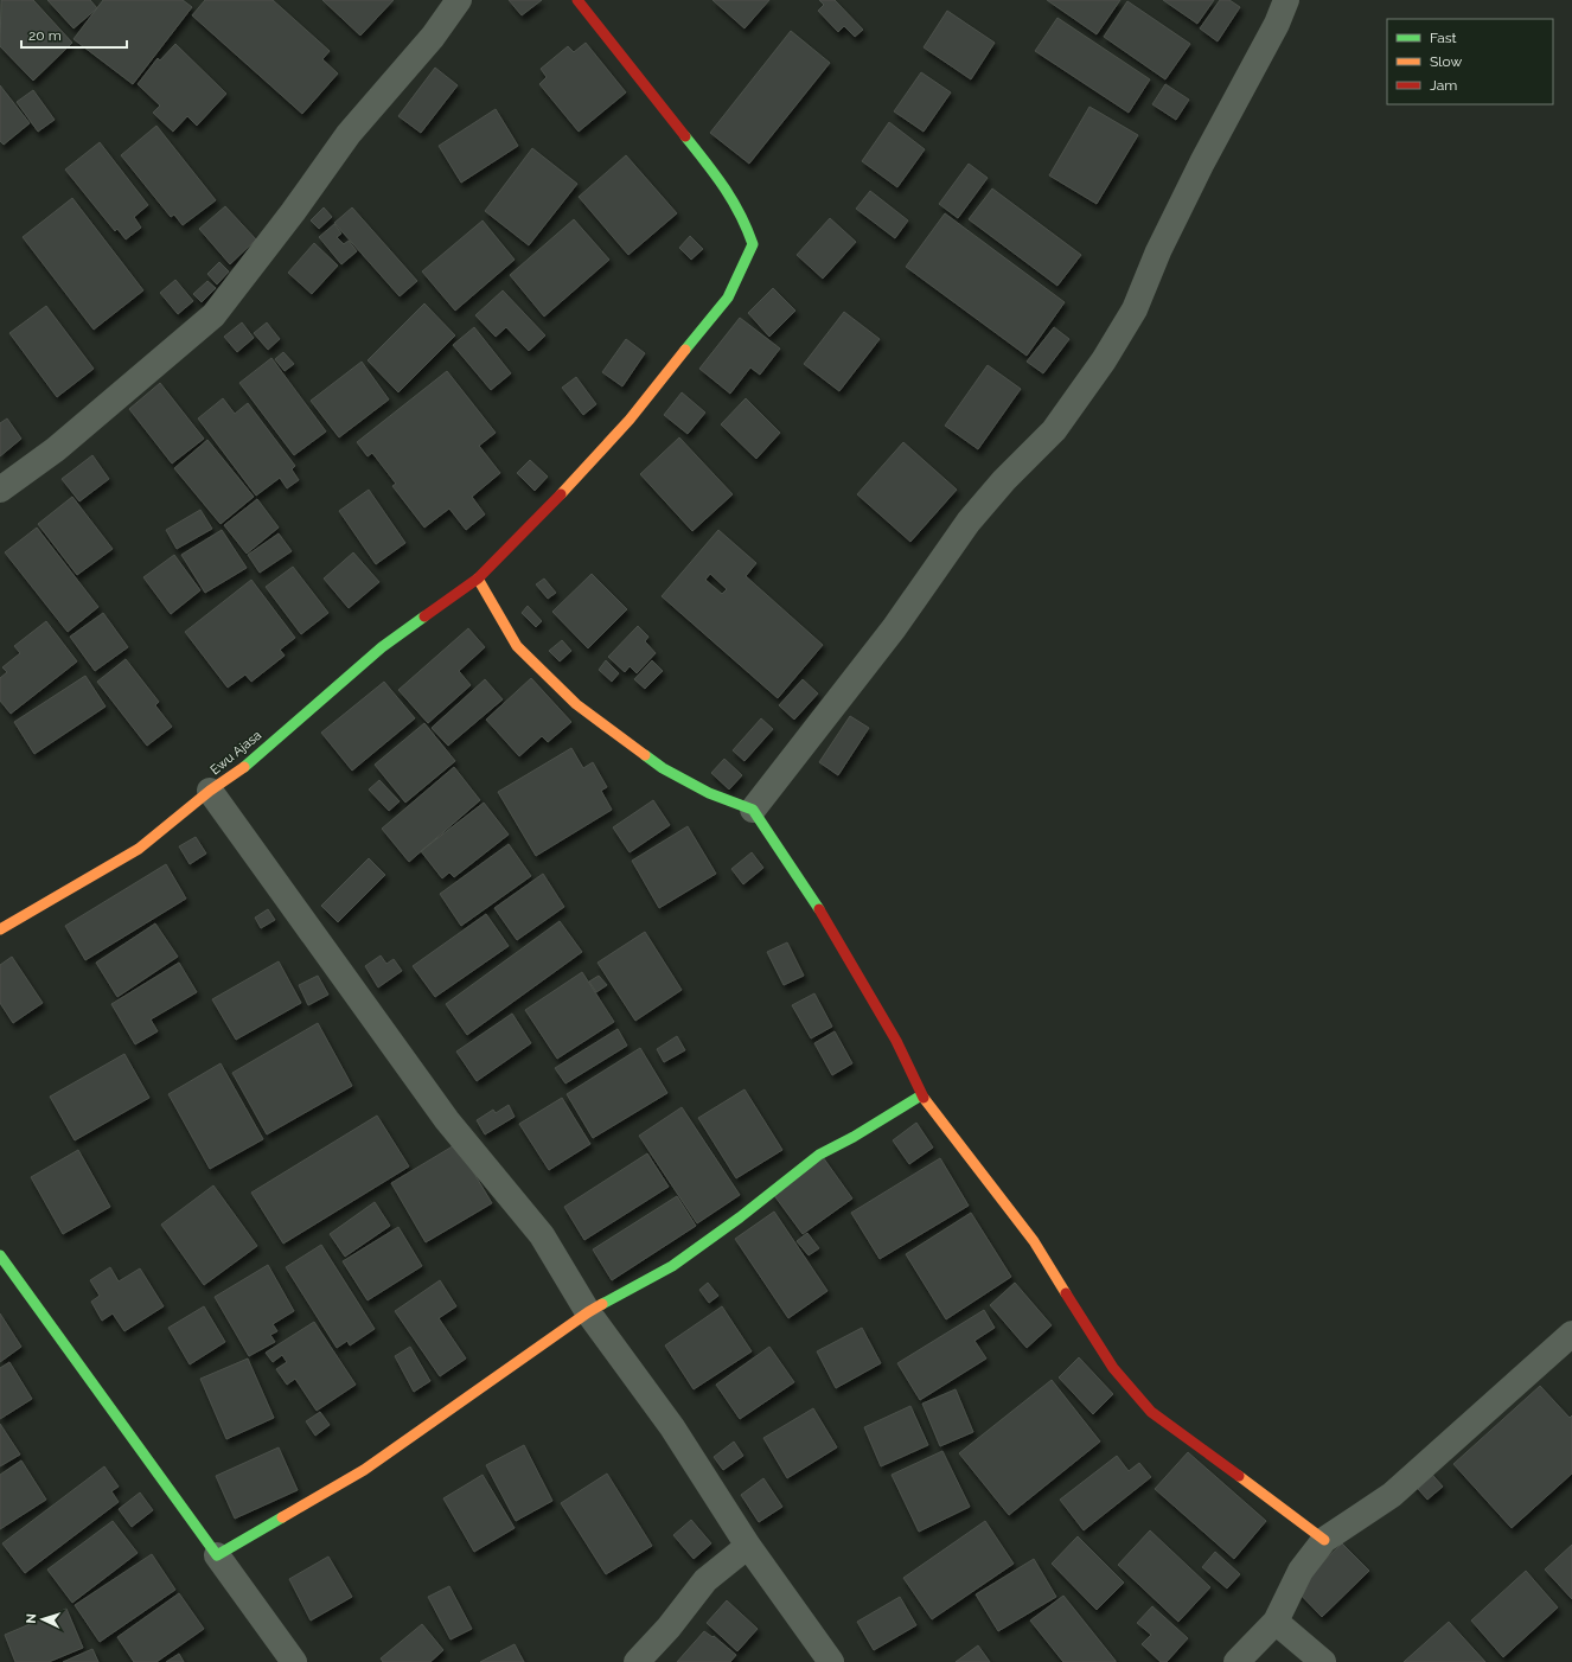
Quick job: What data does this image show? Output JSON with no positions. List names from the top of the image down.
{
  "streets": {
    "street": ["Ewu Ajasa"]
  },
  "legend": ["Fast", "Slow", "Jam"],
  "scale_bar": "20 m",
  "north": "left"
}
